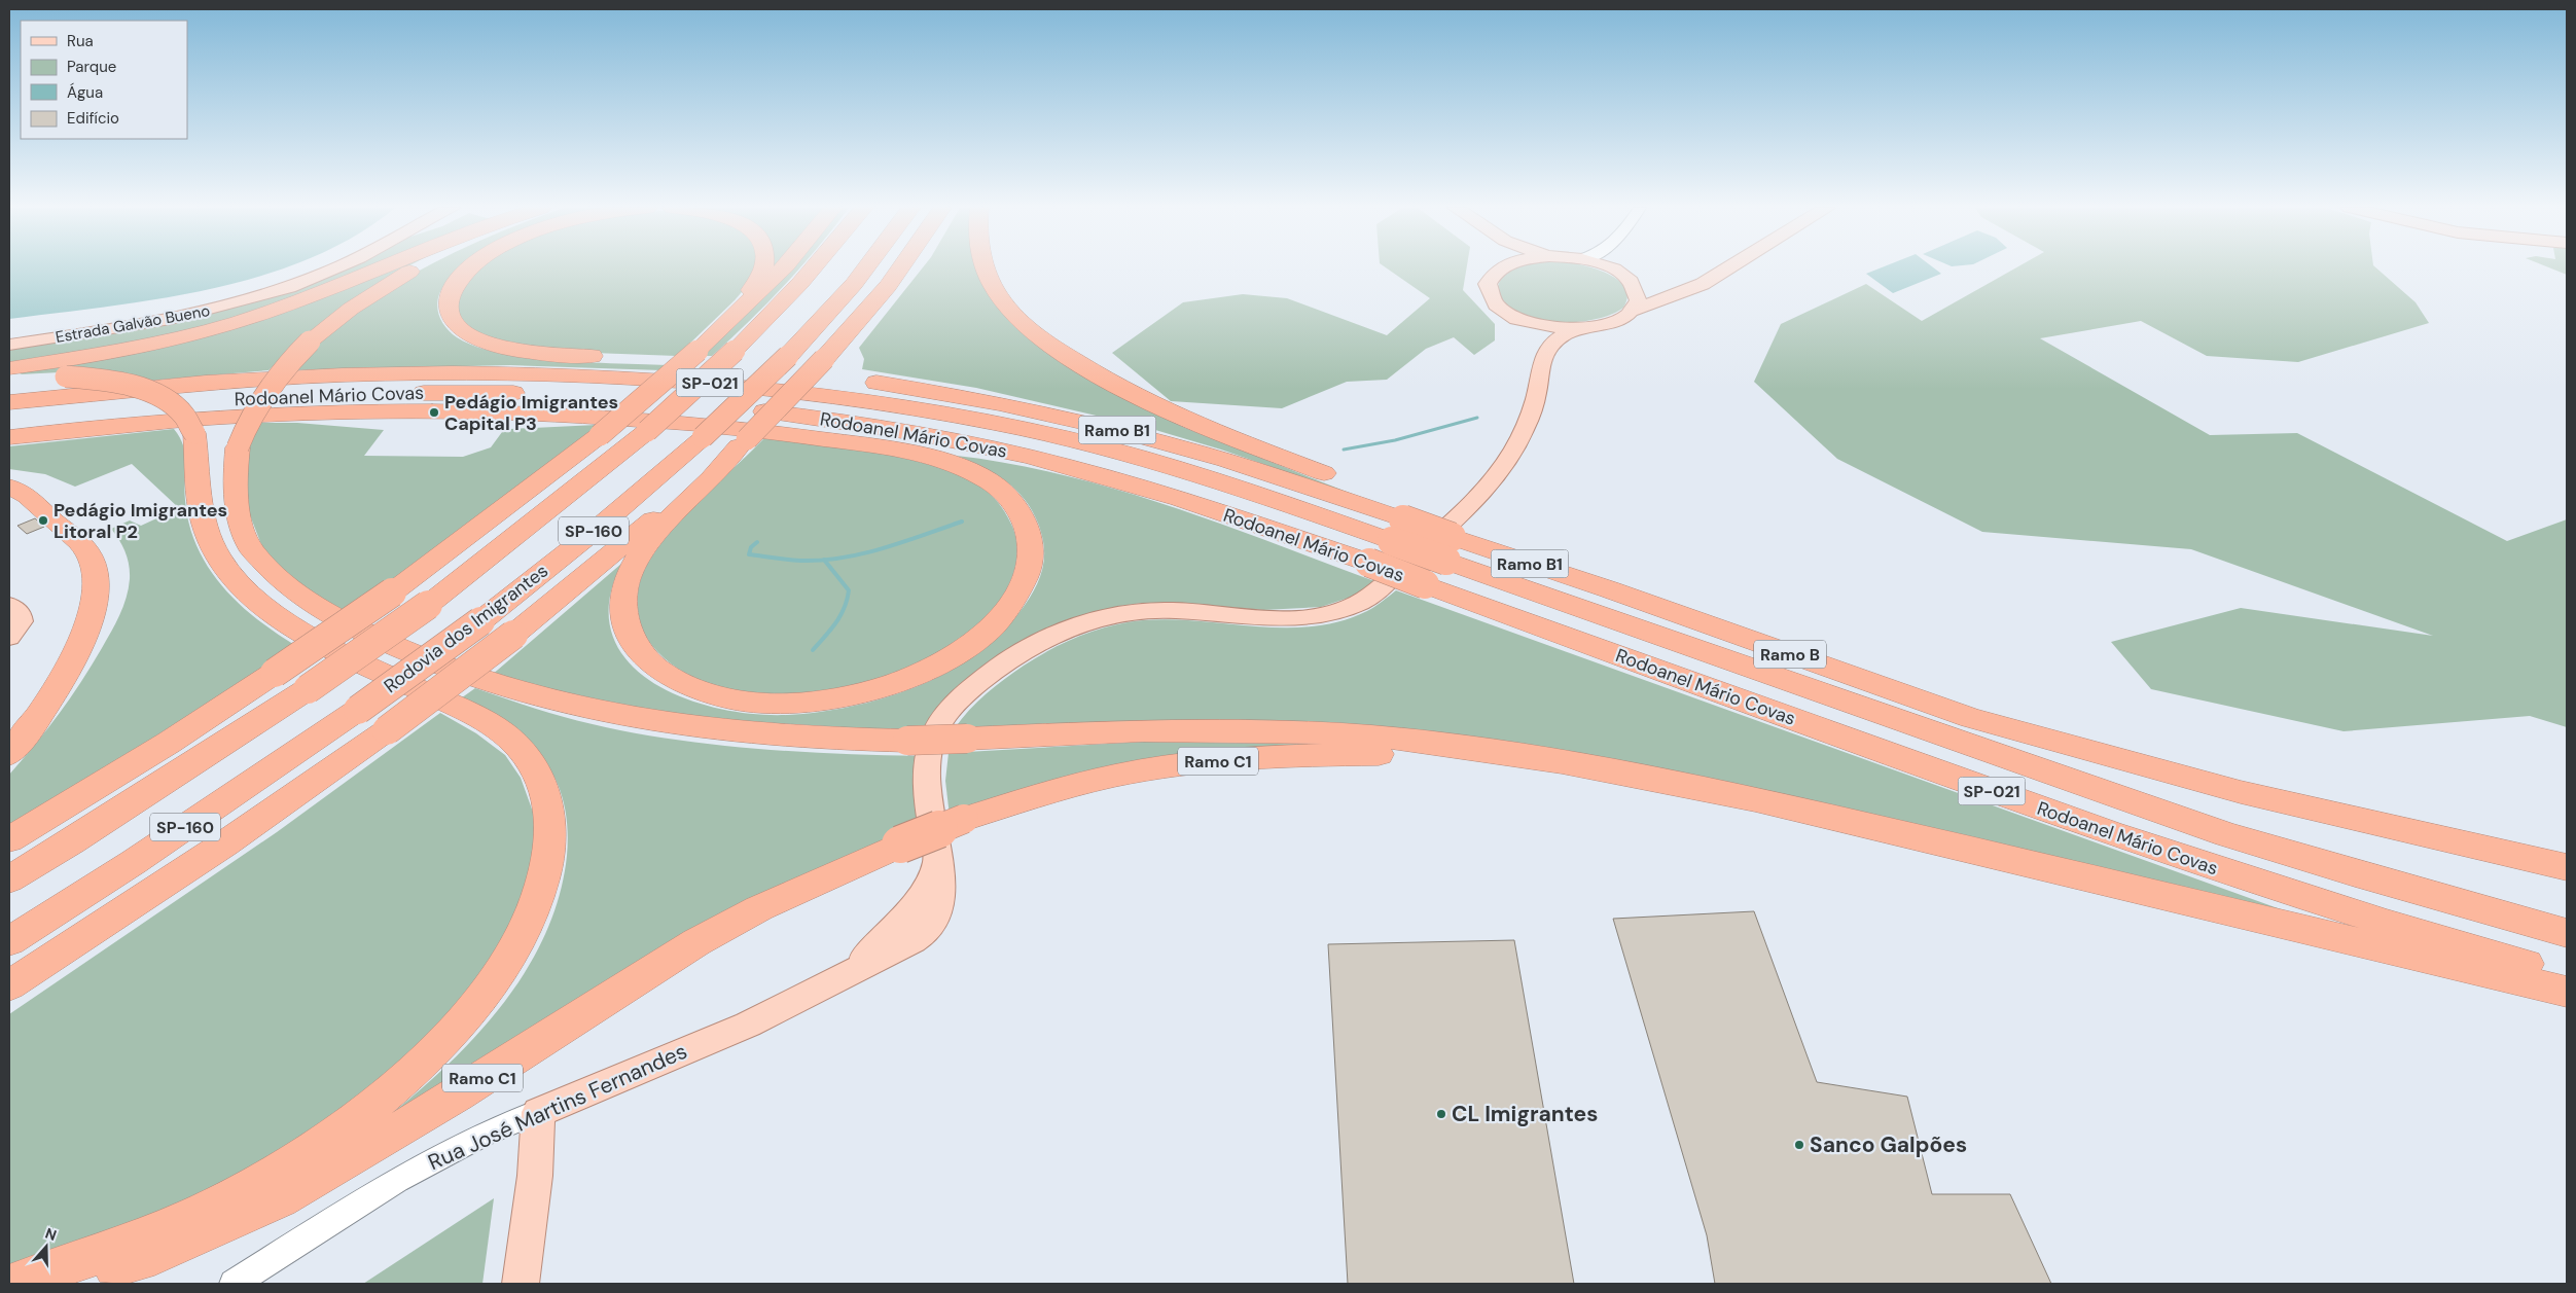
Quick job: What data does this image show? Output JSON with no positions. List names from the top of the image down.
{
  "streets": {
    "highway": [
      "SP-021",
      "Rodoanel Mário Covas",
      "Ramo B1",
      "SP-160",
      "Rodovia dos Imigrantes",
      "Ramo B",
      "Ramo C1"
    ],
    "main road": ["Estrada Galvão Bueno", "Rua José Martins Fernandes"]
  },
  "crossings": [
    ["Rodoanel Mário Covas", "Ramo B1"],
    ["Ramo B1", "Ramo B"]
  ],
  "places": [
    "Pedágio Imigrantes Capital P3",
    "Pedágio Imigrantes Litoral P2",
    "CL Imigrantes",
    "Sanco Galpões"
  ],
  "legend": [
    "Rua",
    "Parque",
    "Água",
    "Edifício"
  ],
  "north": "top"
}
